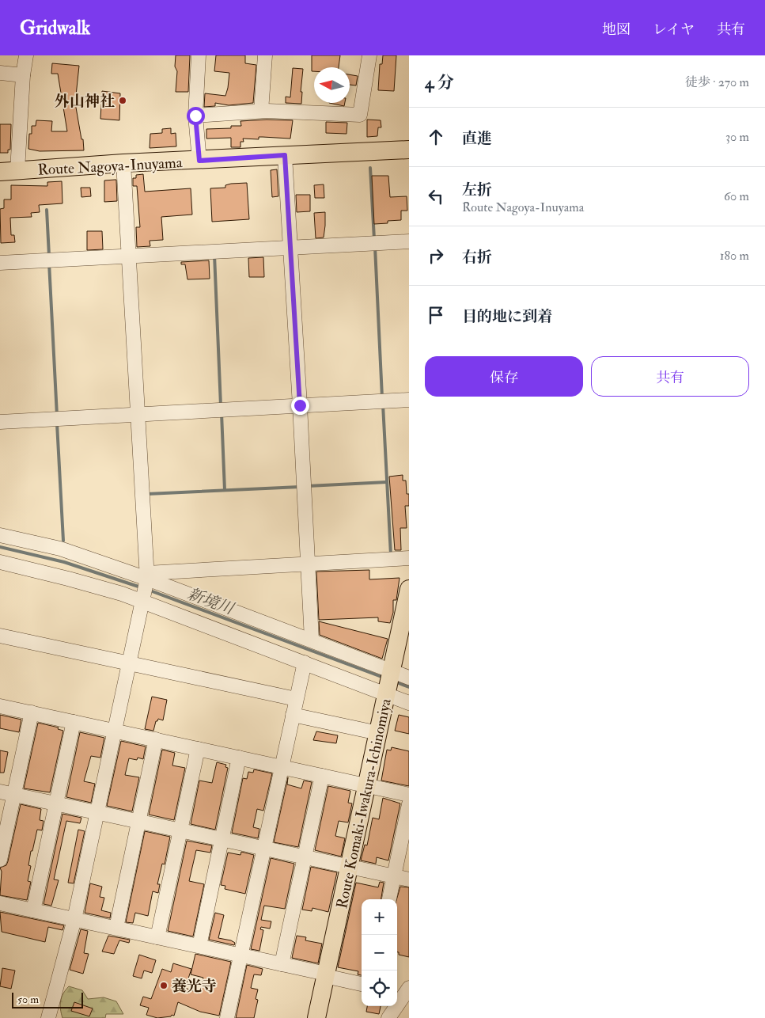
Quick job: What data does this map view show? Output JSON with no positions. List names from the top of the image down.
{
  "streets": {
    "main road": ["Route Nagoya-Inuyama", "Route Komaki-Iwakura-Ichinomiya"]
  },
  "water": ["新境川"],
  "places": ["外山神社", "養光寺"],
  "scale_bar": "50 m",
  "north": "left",
  "page": {
    "header": "Gridwalk",
    "nav": ["地図", "レイヤ", "共有"],
    "heading": ["4 分", "徒歩 · 270 m"],
    "list": [
      ["直進", "30 m"],
      ["左折", "Route Nagoya-Inuyama", "60 m"],
      ["右折", "180 m"],
      "目的地に到着"
    ],
    "buttons": ["保存", "共有"],
    "map_buttons": ["+", "−"],
    "scale": "50 m"
  }
}
